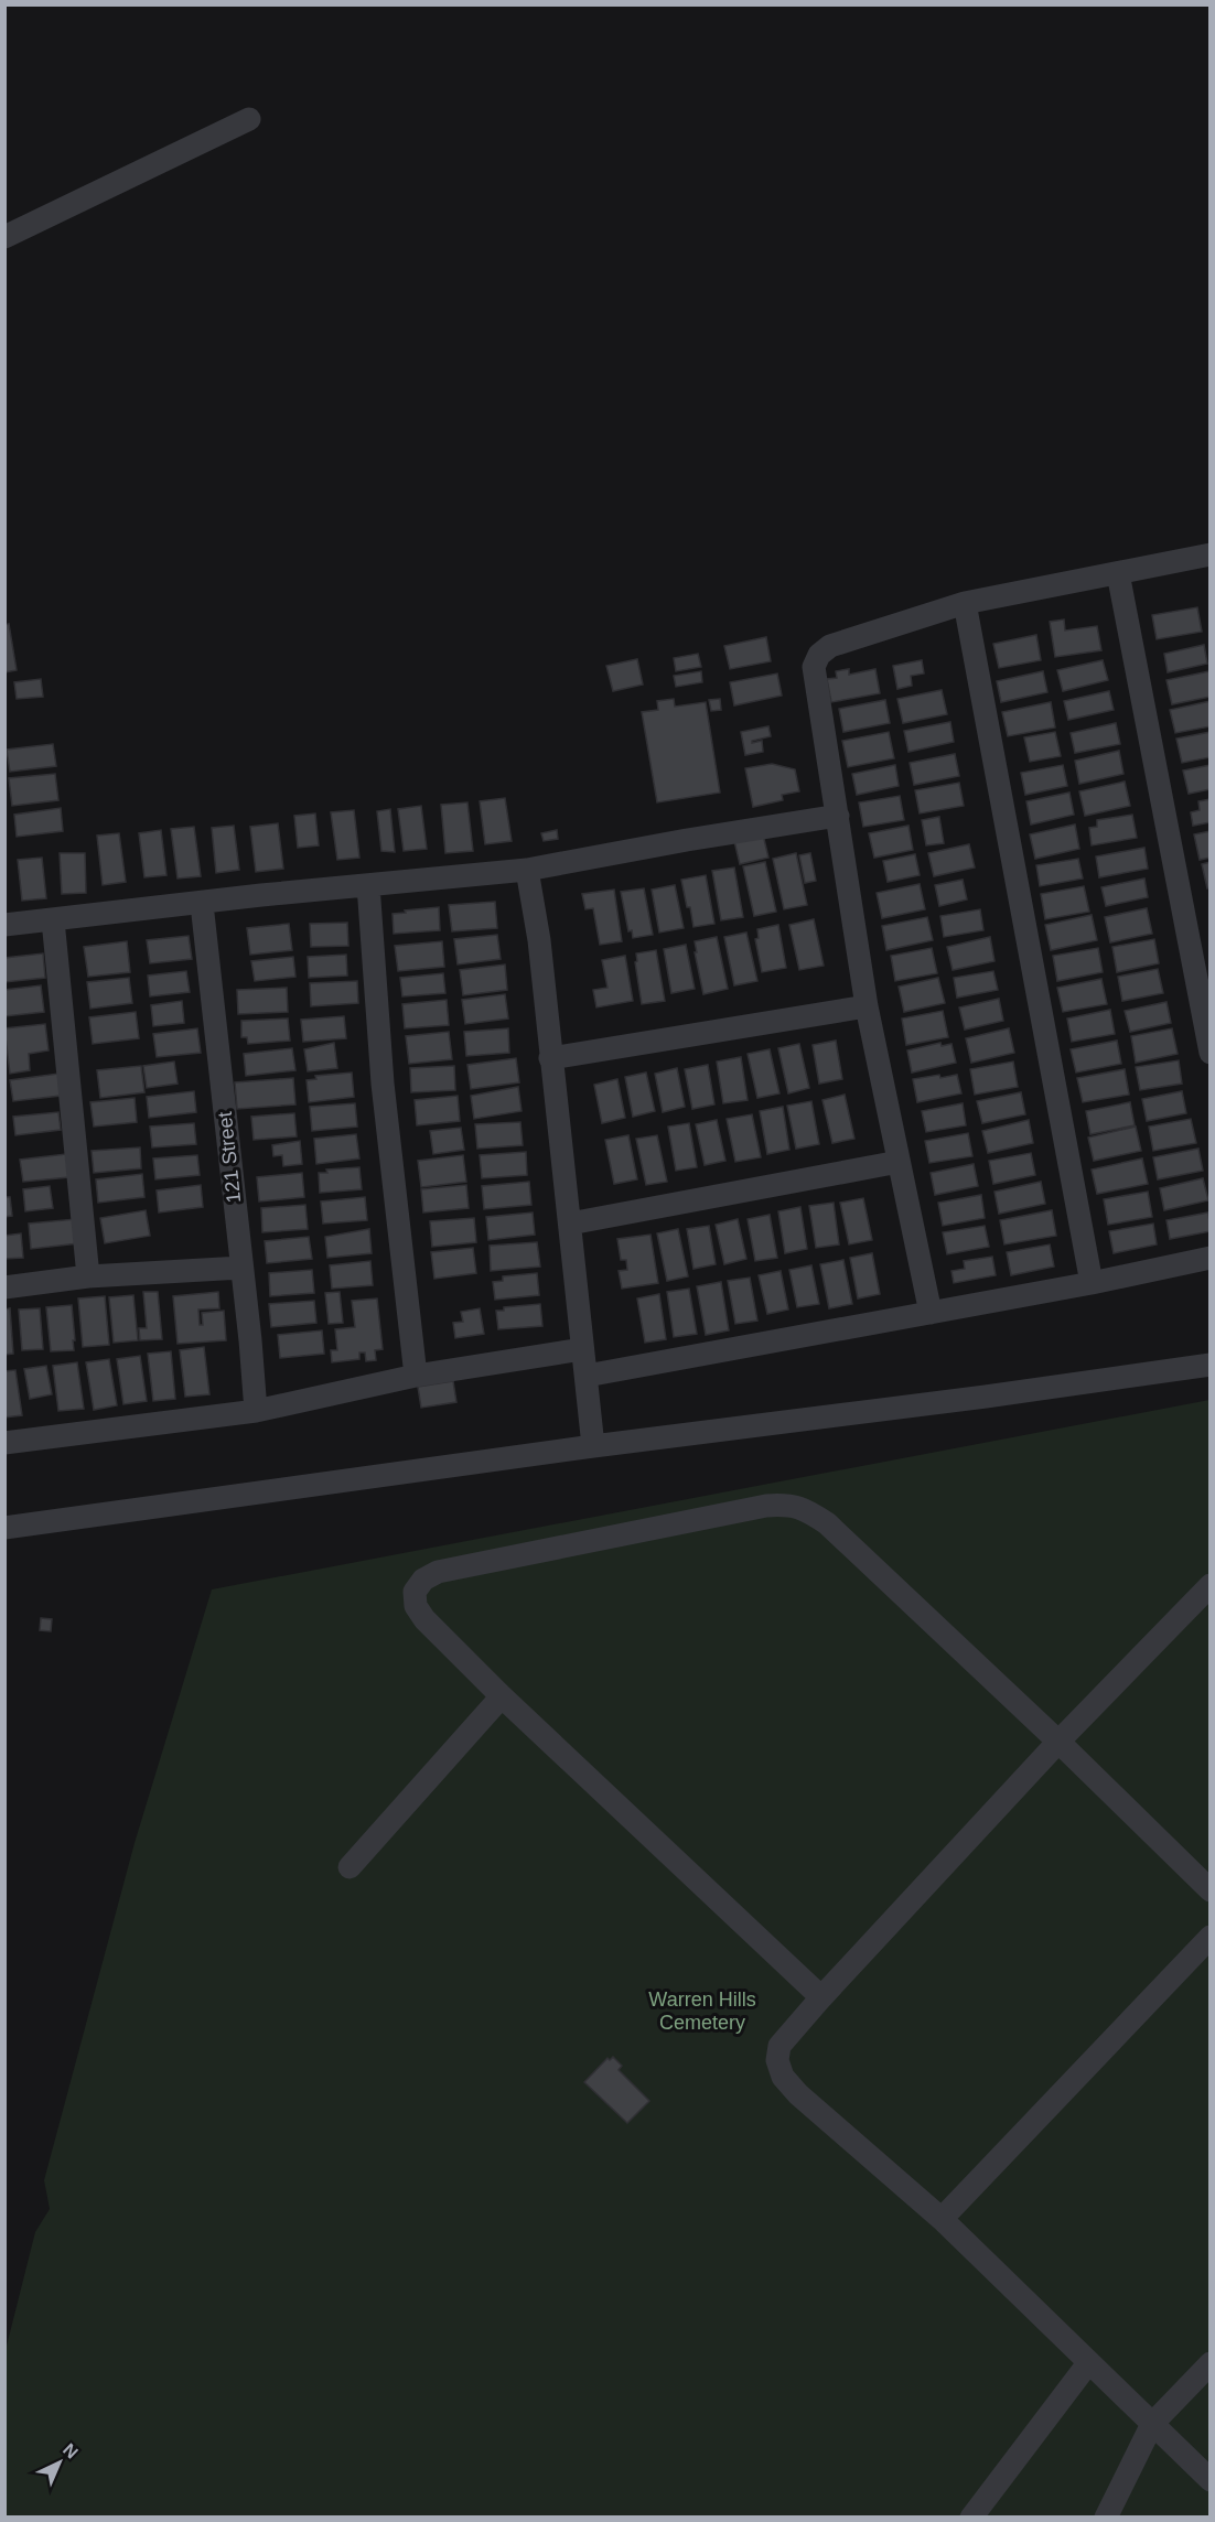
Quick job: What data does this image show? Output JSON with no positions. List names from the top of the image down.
{
  "streets": {
    "street": ["121 Street"]
  },
  "parks": ["Warren Hills Cemetery"],
  "north": "top right"
}
